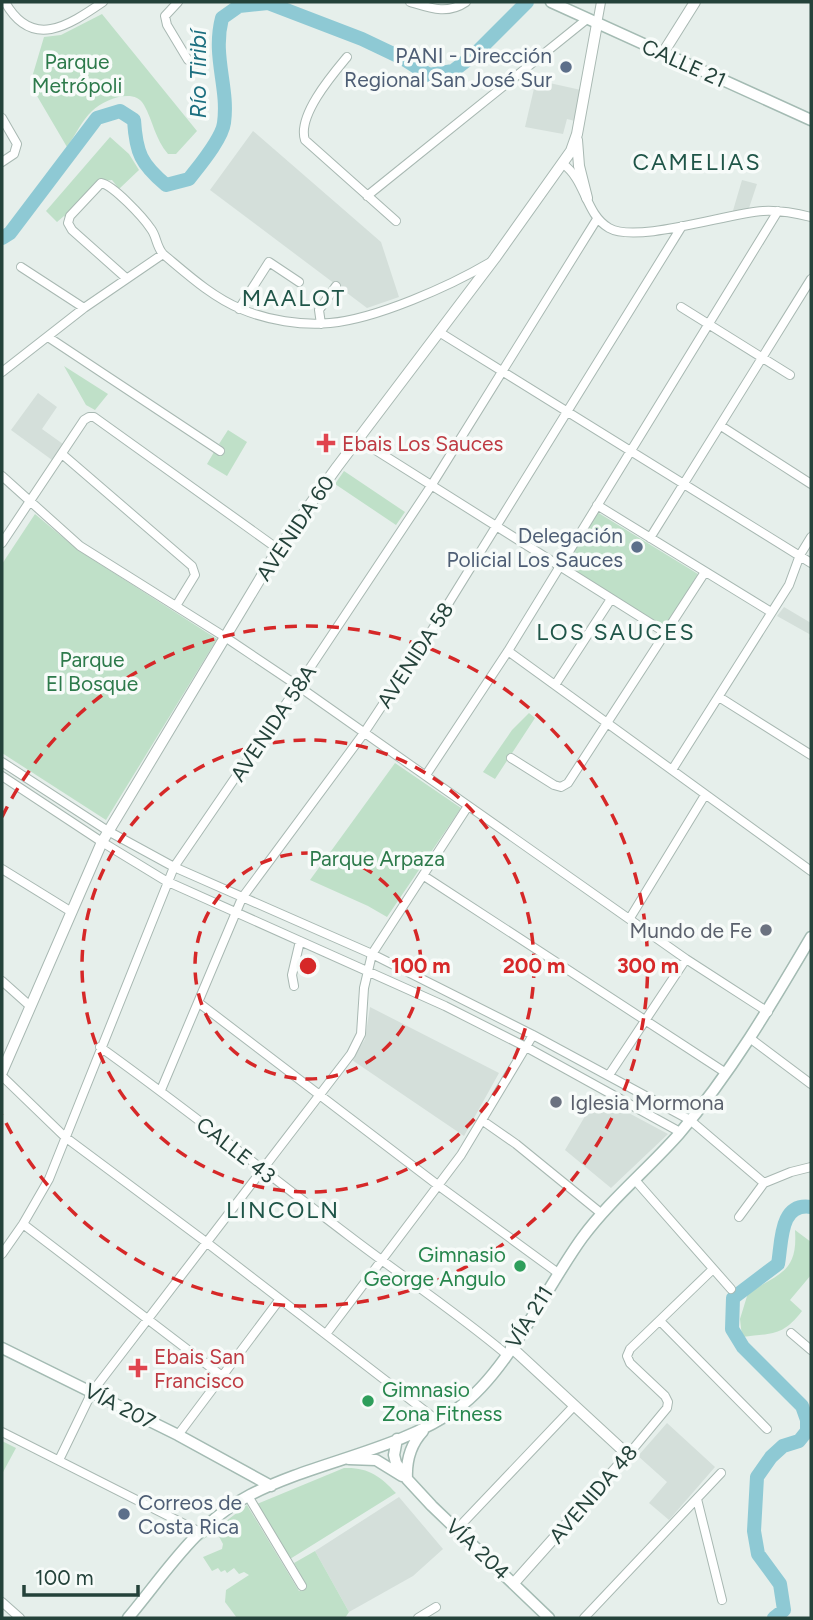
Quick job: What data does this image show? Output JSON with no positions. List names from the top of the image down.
{
  "streets": {
    "main road": [
      "CALLE 21",
      "VÍA 211",
      "VÍA 207",
      "VÍA 204"
    ],
    "street": [
      "AVENIDA 60",
      "AVENIDA 58",
      "AVENIDA 58A",
      "CALLE 43",
      "AVENIDA 48"
    ]
  },
  "crossings": [
    ["CALLE 21", "AVENIDA 60"],
    ["AVENIDA 58", "CALLE 43"],
    ["AVENIDA 58A", "CALLE 43"],
    ["CALLE 43", "VÍA 211"],
    ["CALLE 43", "AVENIDA 48"],
    ["VÍA 211", "VÍA 207"],
    ["VÍA 211", "VÍA 204"],
    ["AVENIDA 48", "VÍA 204"]
  ],
  "districts": [
    "CAMELIAS",
    "MAALOT",
    "LOS SAUCES",
    "LINCOLN"
  ],
  "water": ["Río Tiribí"],
  "parks": ["Parque Metrópoli", "Parque El Bosque", "Parque Arpaza"],
  "places": {
    "other": [
      "PANI - Dirección Regional San José Sur",
      "Delegación Policial Los Sauces",
      "Mundo de Fe",
      "Iglesia Mormona",
      "Gimnasio George Angulo",
      "Gimnasio Zona Fitness",
      "Correos de Costa Rica"
    ],
    "health": ["Ebais Los Sauces", "Ebais San Francisco"]
  },
  "scale_bar": "100 m",
  "rings": ["100 m", "200 m", "300 m"]
}
